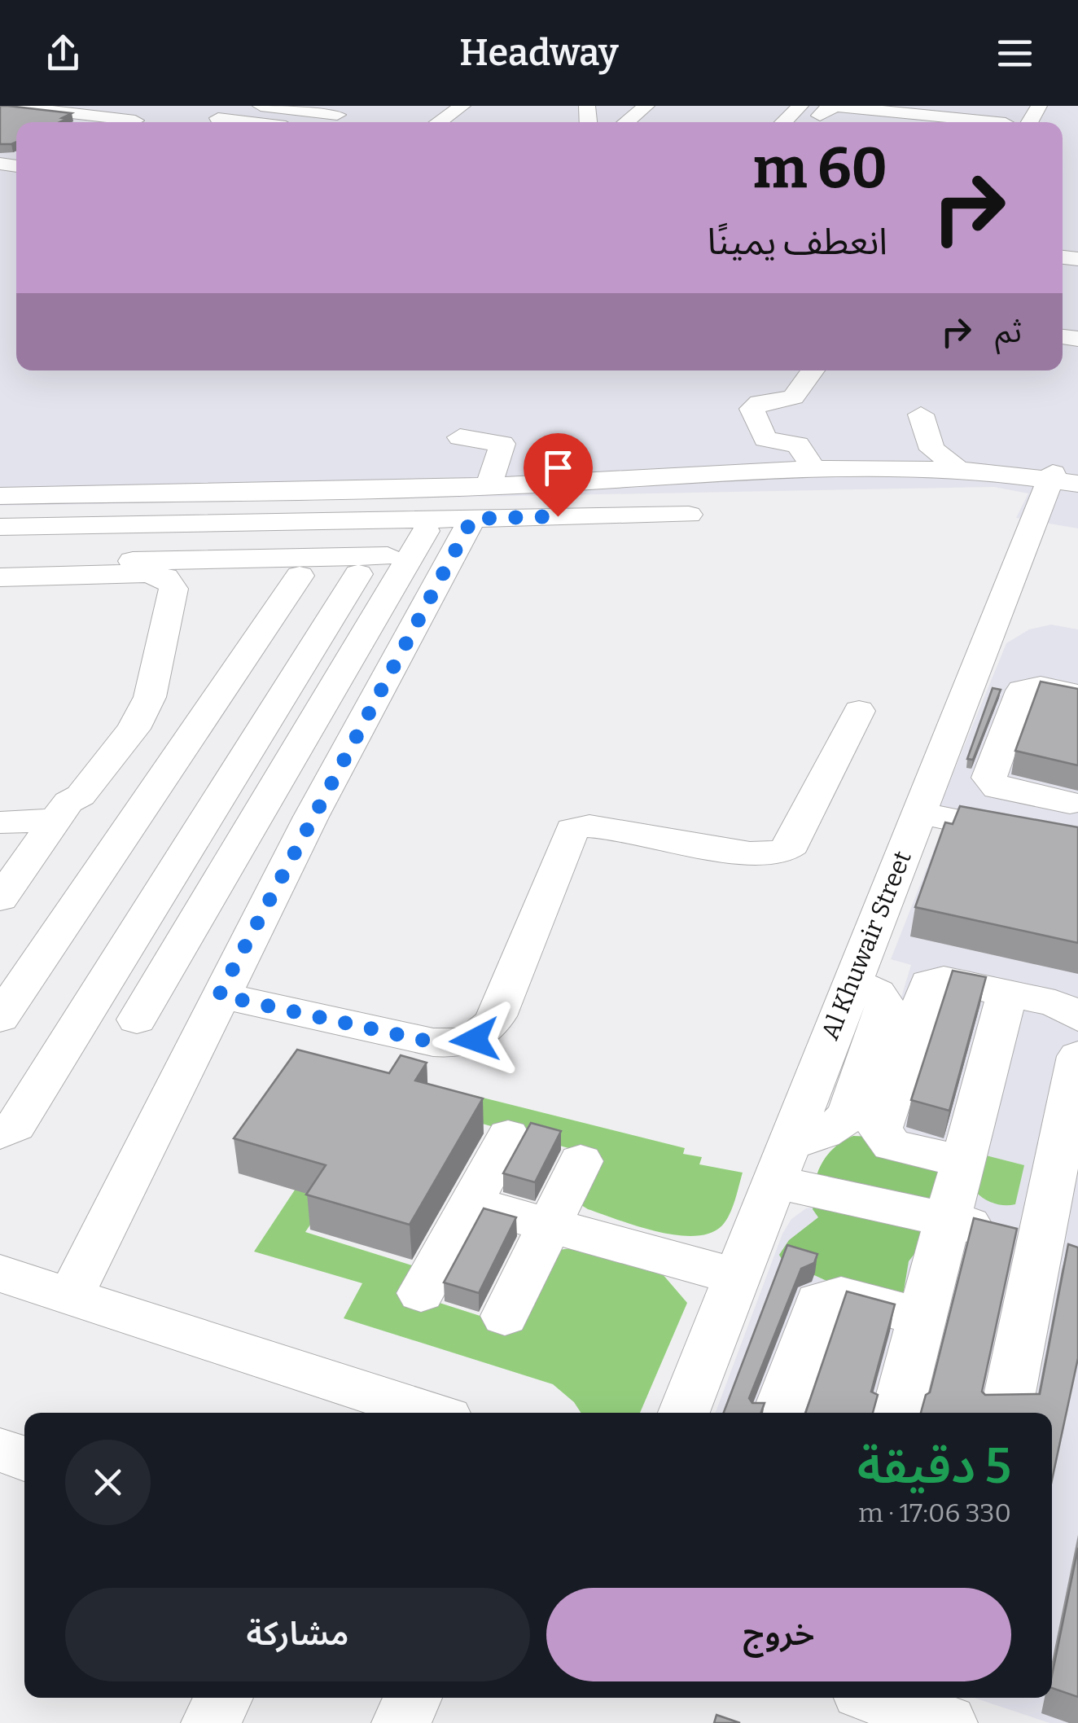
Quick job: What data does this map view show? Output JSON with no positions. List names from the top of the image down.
{
  "streets": {
    "street": ["Al Khuwair Street"]
  },
  "page": {
    "header": "Headway",
    "turn": ["60 m", "انعطف يمينًا"],
    "then": "ثم",
    "heading": ["5 دقيقة", "330 m · 17:06"],
    "buttons": ["خروج", "مشاركة"]
  }
}
